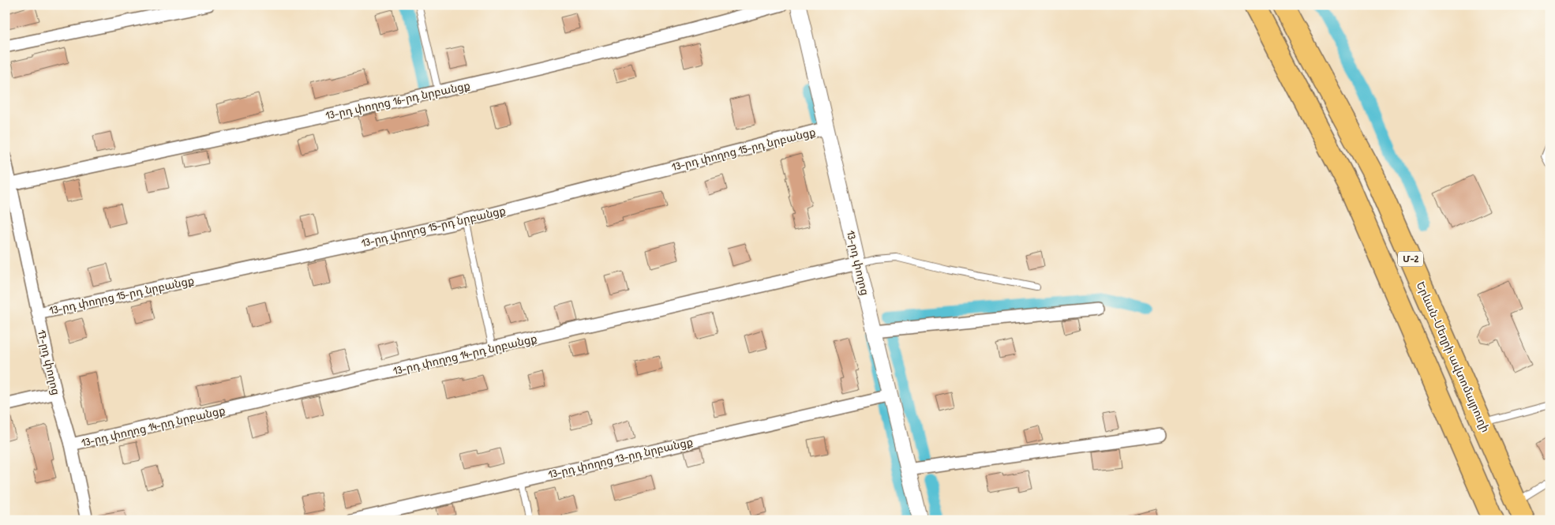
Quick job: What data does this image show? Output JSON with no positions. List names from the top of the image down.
{
  "streets": {
    "highway": ["Մ-2", "Երևան-Մեղրի ավտոմայրուղի"],
    "street": [
      "13-րդ փողոց 16-րդ նրբանցք",
      "13-րդ փողոց 15-րդ նրբանցք",
      "13-րդ փողոց",
      "13-րդ փողոց 14-րդ նրբանցք",
      "17-րդ փողոց",
      "13-րդ փողոց 13-րդ նրբանցք"
    ]
  },
  "crossings": [
    ["13-րդ փողոց 16-րդ նրբանցք", "17-րդ փողոց"],
    ["13-րդ փողոց 15-րդ նրբանցք", "13-րդ փողոց"],
    ["13-րդ փողոց 15-րդ նրբանցք", "17-րդ փողոց"],
    ["13-րդ փողոց", "13-րդ փողոց 14-րդ նրբանցք"],
    ["13-րդ փողոց", "13-րդ փողոց 13-րդ նրբանցք"],
    ["13-րդ փողոց 14-րդ նրբանցք", "17-րդ փողոց"]
  ]
}
